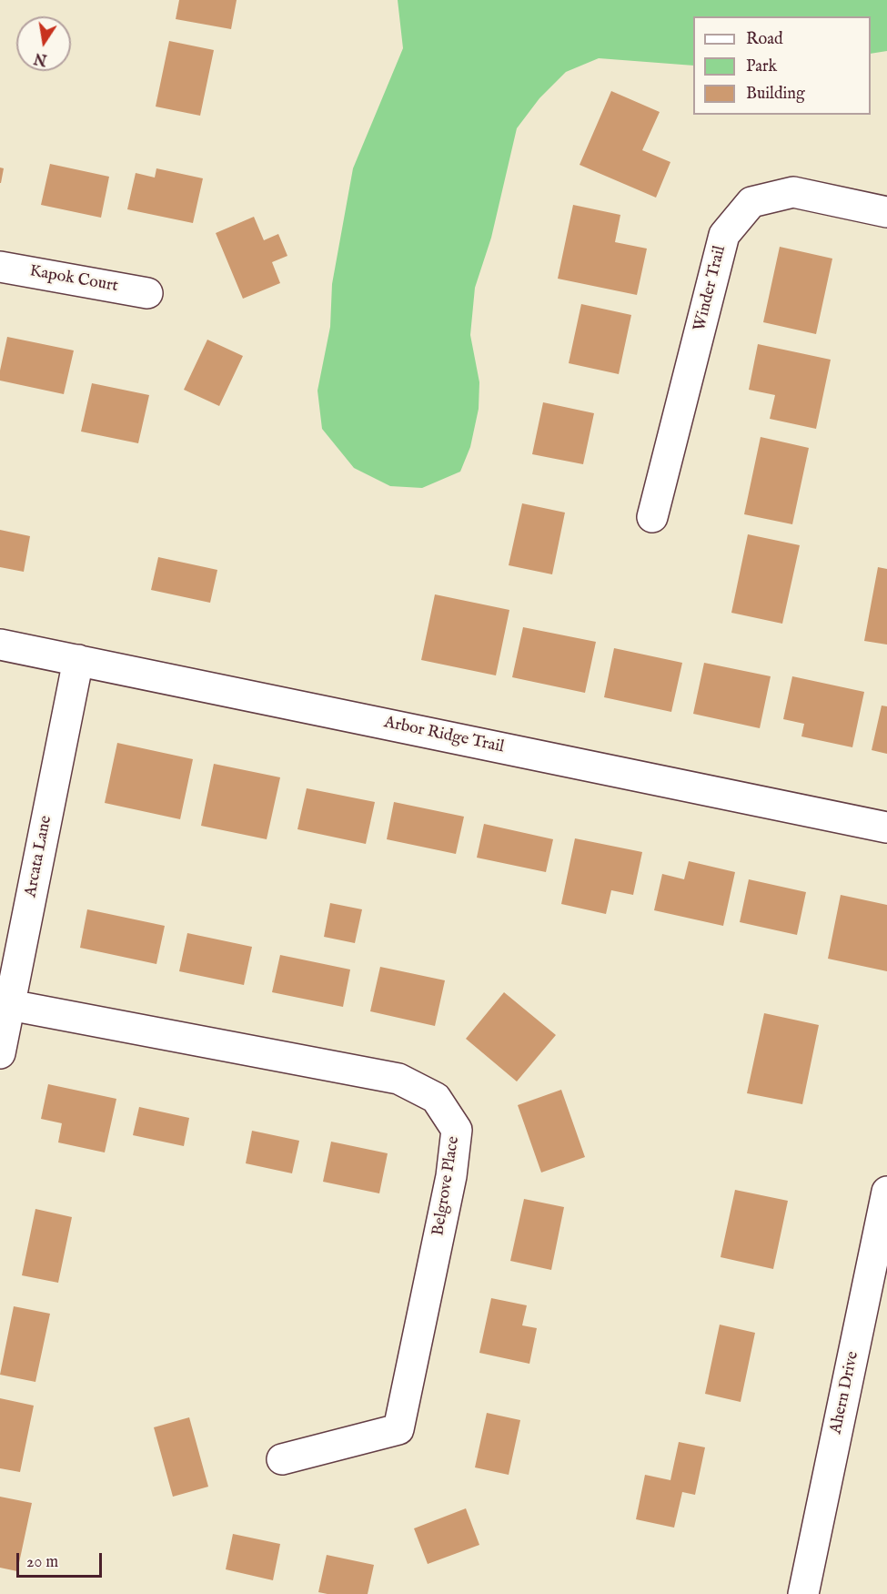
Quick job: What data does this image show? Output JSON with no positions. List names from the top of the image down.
{
  "streets": {
    "street": [
      "Kapok Court",
      "Winder Trail",
      "Arbor Ridge Trail",
      "Arcata Lane",
      "Belgrove Place",
      "Ahern Drive"
    ]
  },
  "crossings": [
    ["Arbor Ridge Trail", "Arcata Lane"],
    ["Arcata Lane", "Belgrove Place"]
  ],
  "legend": ["Road", "Park", "Building"],
  "scale_bar": "20 m",
  "north": "bottom"
}
